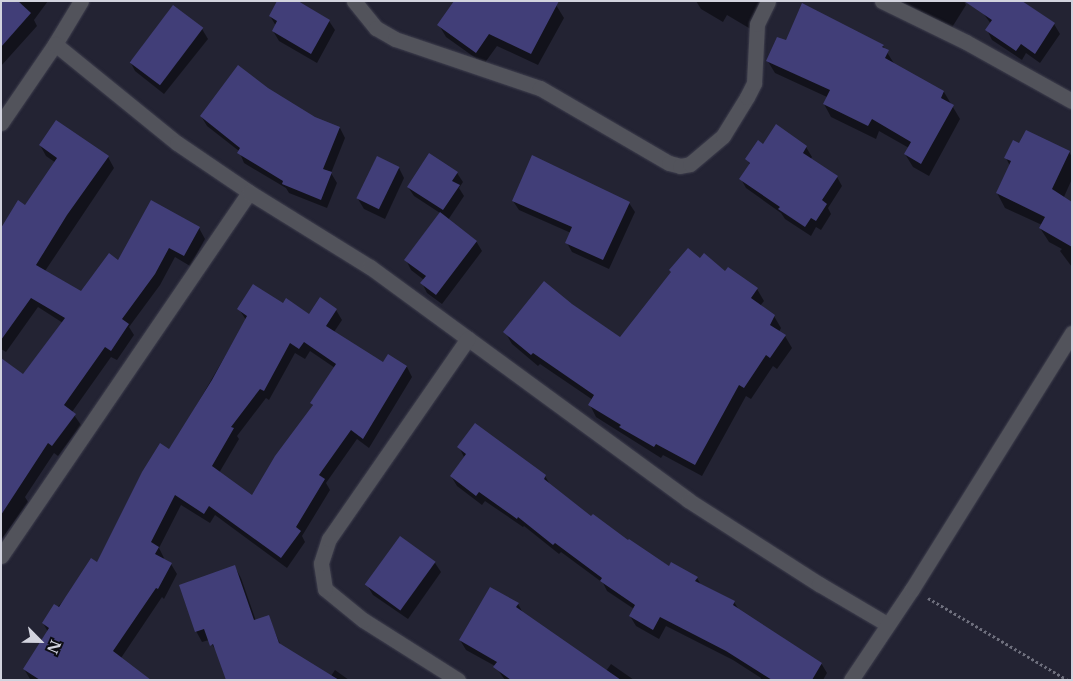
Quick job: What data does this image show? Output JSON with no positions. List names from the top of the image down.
{
  "north": "bottom right"
}
